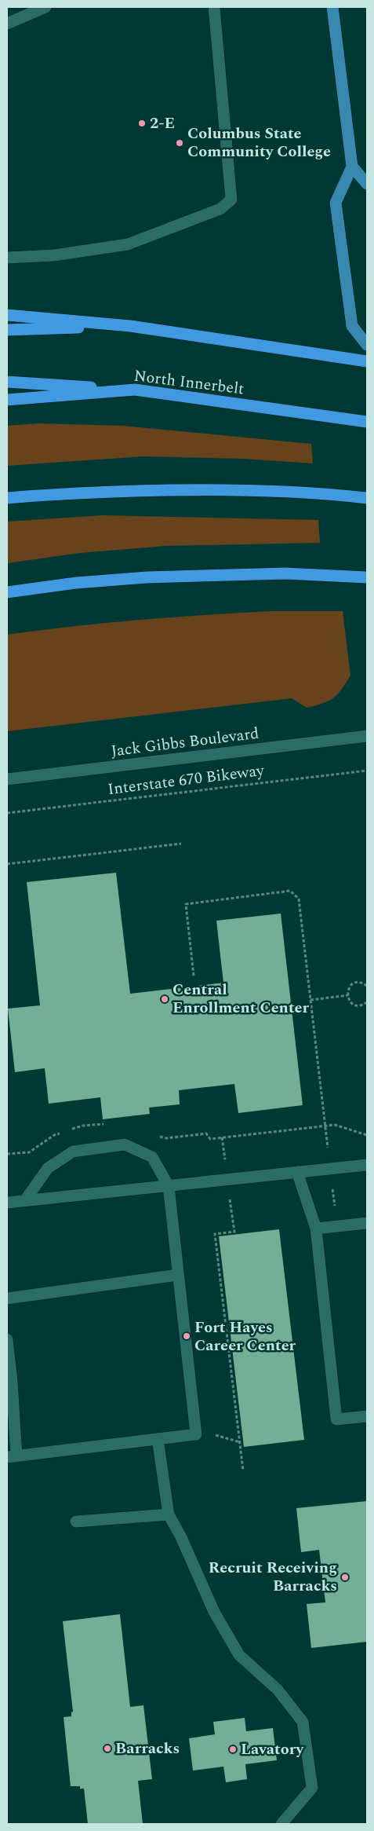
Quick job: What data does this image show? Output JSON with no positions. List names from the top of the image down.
{
  "streets": {
    "highway": ["North Innerbelt"],
    "street": ["Jack Gibbs Boulevard"],
    "path": ["Interstate 670 Bikeway"]
  },
  "places": [
    "2-E",
    "Columbus State Community College",
    "Central Enrollment Center",
    "Fort Hayes Career Center",
    "Recruit Receiving Barracks",
    "Barracks",
    "Lavatory"
  ]
}
